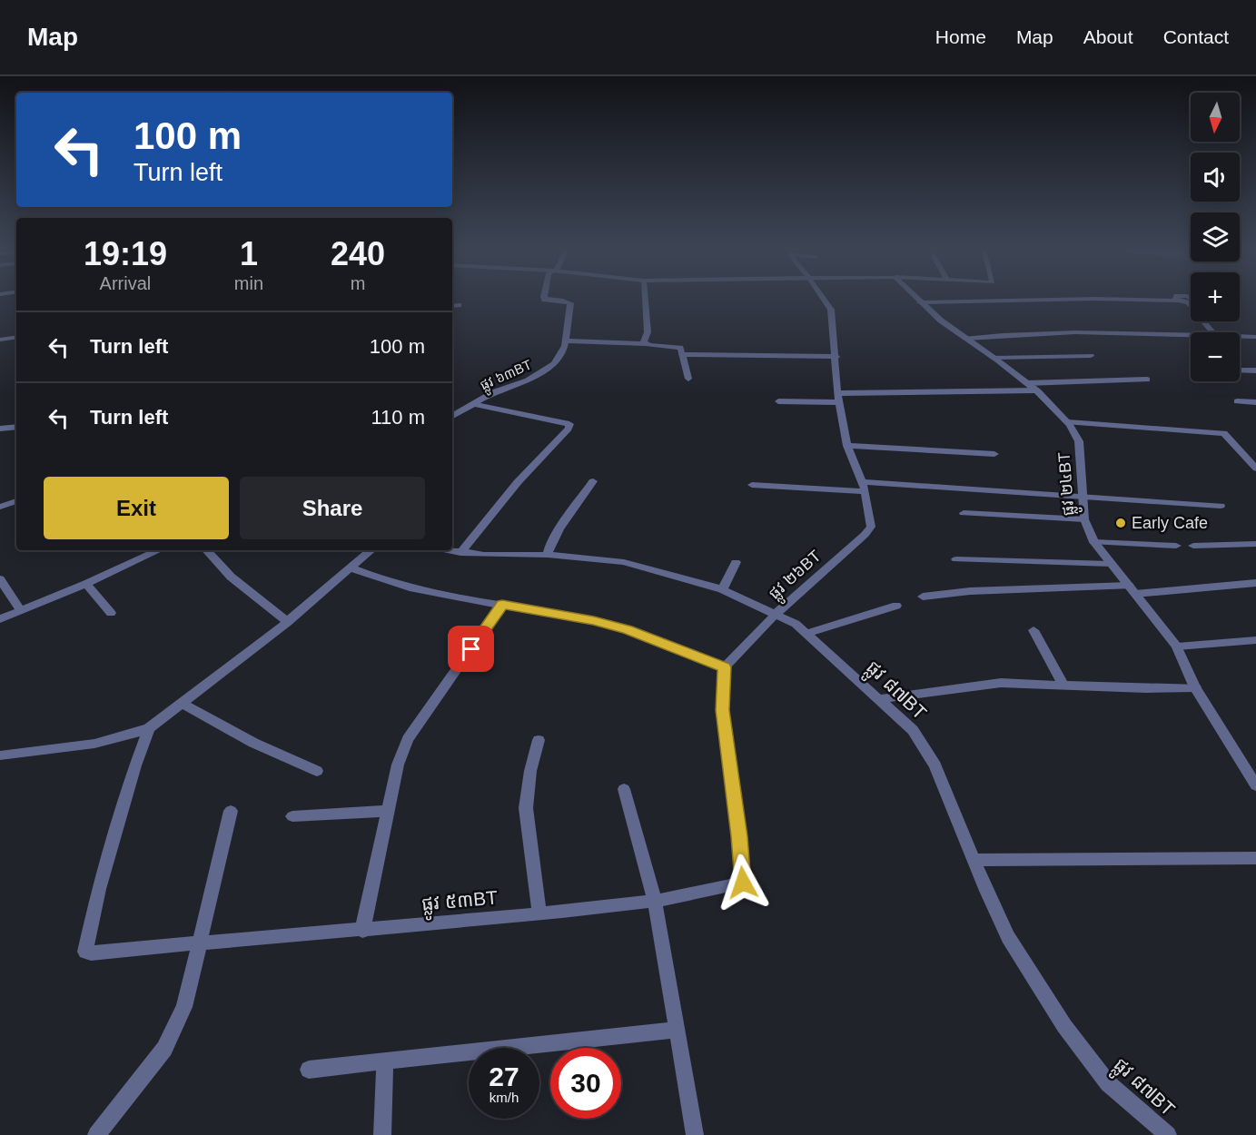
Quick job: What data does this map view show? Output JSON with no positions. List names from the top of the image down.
{
  "streets": {
    "street": [
      "ផ្លូវ ៦៣BT",
      "ផ្លូវ ២៤BT",
      "ផ្លូវ ២៦BT",
      "ផ្លូវ ៨៧BT",
      "ផ្លូវ ៥៣BT"
    ]
  },
  "crossings": [
    ["ផ្លូវ ២៦BT", "ផ្លូវ ៨៧BT"],
    ["ផ្លូវ ២៦BT", "ផ្លូវ ៥៣BT"]
  ],
  "places": ["Early Cafe"],
  "north": "bottom",
  "page": {
    "header": "Map",
    "nav": [
      "Home",
      "Map",
      "About",
      "Contact"
    ],
    "map_buttons": ["+", "−"],
    "turn": ["100 m", "Turn left"],
    "eta": [
      "19:19",
      "Arrival",
      "1",
      "min",
      "240",
      "m"
    ],
    "list": [
      {
        "name": "Turn left",
        "value": "100 m"
      },
      {
        "name": "Turn left",
        "value": "110 m"
      }
    ],
    "buttons": ["Exit", "Share"],
    "speed": "27 km/h",
    "limit": "30"
  }
}
